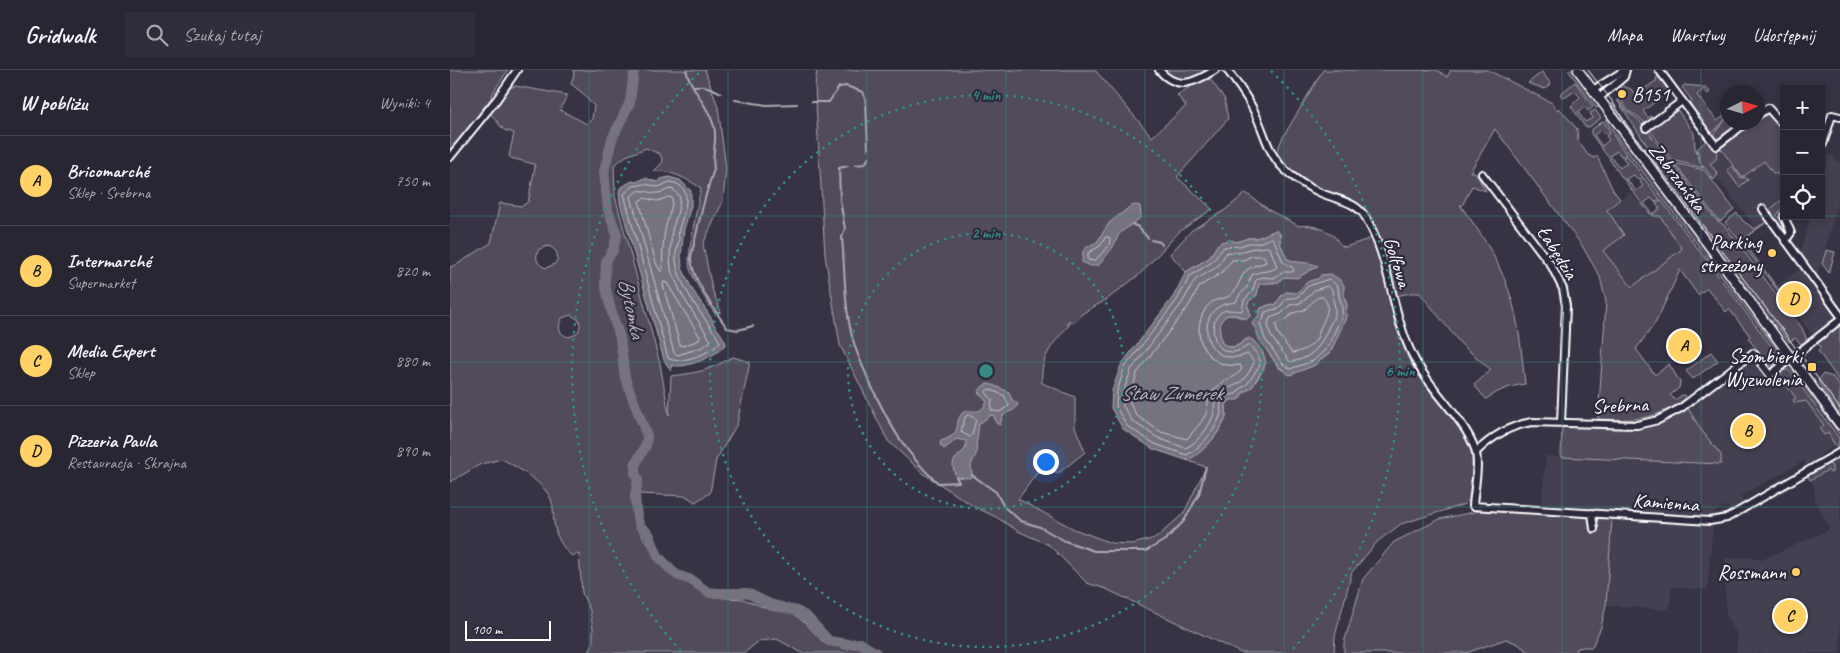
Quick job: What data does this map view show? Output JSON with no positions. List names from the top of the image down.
{
  "streets": {
    "main road": ["Zabrzańska"],
    "street": [
      "Łabędzia",
      "Golfowa",
      "Srebrna",
      "Kamienna"
    ]
  },
  "crossings": [
    ["Zabrzańska", "Srebrna"],
    ["Łabędzia", "Srebrna"],
    ["Golfowa", "Srebrna"],
    ["Golfowa", "Kamienna"]
  ],
  "water": ["Bytomka", "Staw Zumerek"],
  "places": {
    "other": ["B151", "Parking strzeżony", "Rossmann"],
    "transit": ["Szombierki Wyzwolenia"]
  },
  "scale_bar": "100 m",
  "north": "right",
  "page": {
    "header": "Gridwalk",
    "search": "Szukaj tutaj",
    "nav": ["Mapa", "Warstwy", "Udostępnij"],
    "heading": ["W pobliżu", "Wyniki: 4"],
    "map_buttons": ["+", "−"],
    "list": [
      {
        "mark": "A",
        "name": "Bricomarché",
        "note": "Sklep · Srebrna",
        "value": "750 m"
      },
      {
        "mark": "B",
        "name": "Intermarché",
        "note": "Supermarket",
        "value": "820 m"
      },
      {
        "mark": "C",
        "name": "Media Expert",
        "note": "Sklep",
        "value": "880 m"
      },
      {
        "mark": "D",
        "name": "Pizzeria Paula",
        "note": "Restauracja · Skrajna",
        "value": "890 m"
      }
    ],
    "pins": [
      "D",
      "A",
      "B",
      "C"
    ],
    "scale": "100 m"
  },
  "rings": ["4 min", "2 min", "6 min"]
}
